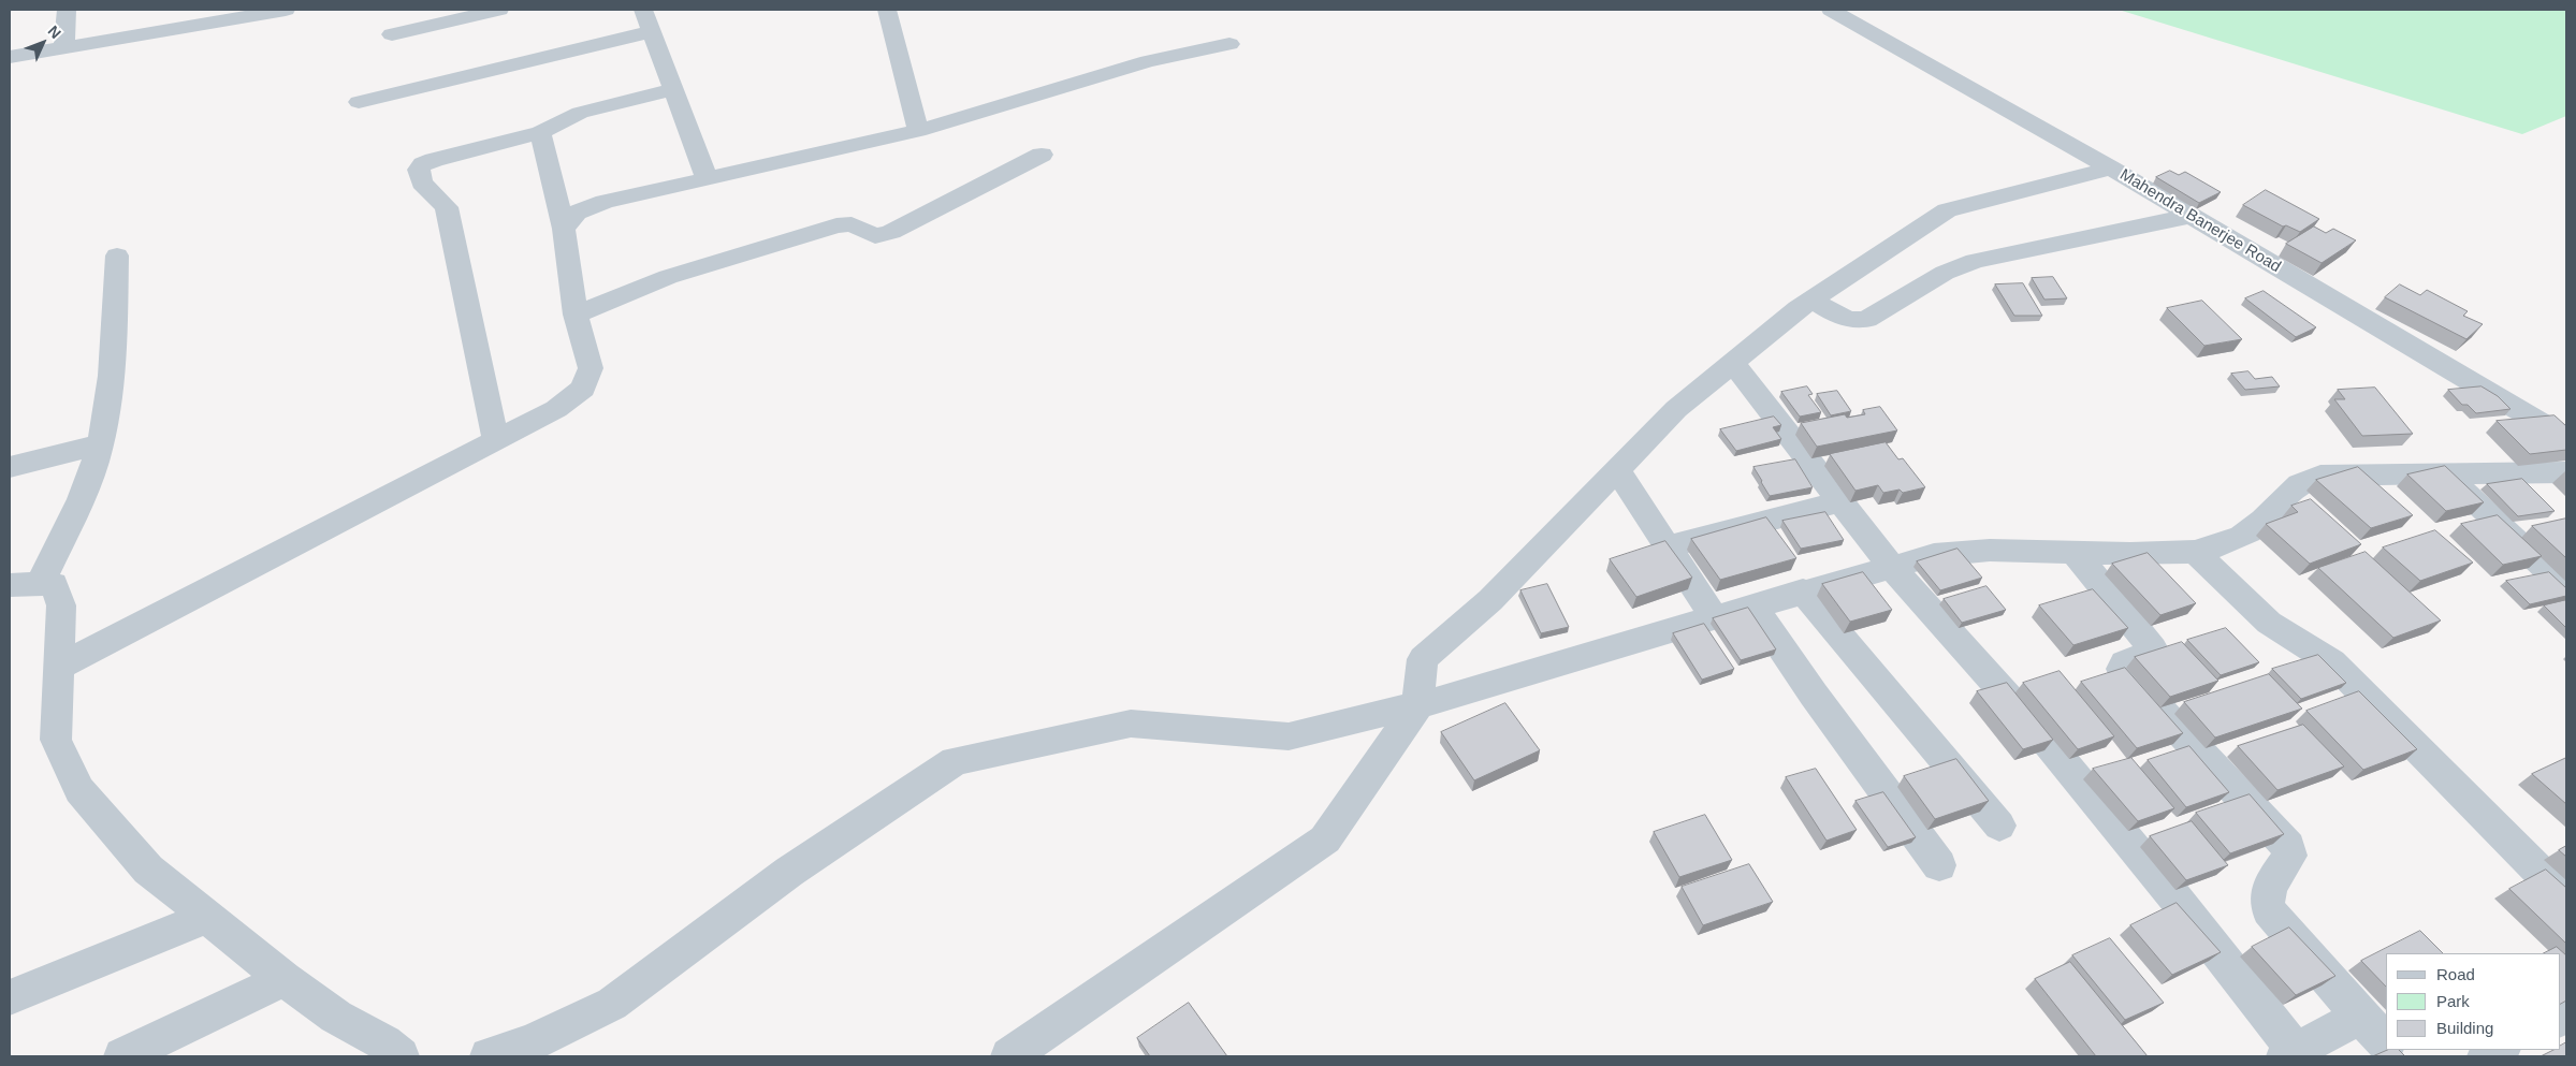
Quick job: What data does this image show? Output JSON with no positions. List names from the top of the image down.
{
  "streets": {
    "street": ["Mahendra Banerjee Road"]
  },
  "legend": ["Road", "Park", "Building"],
  "north": "top right"
}
